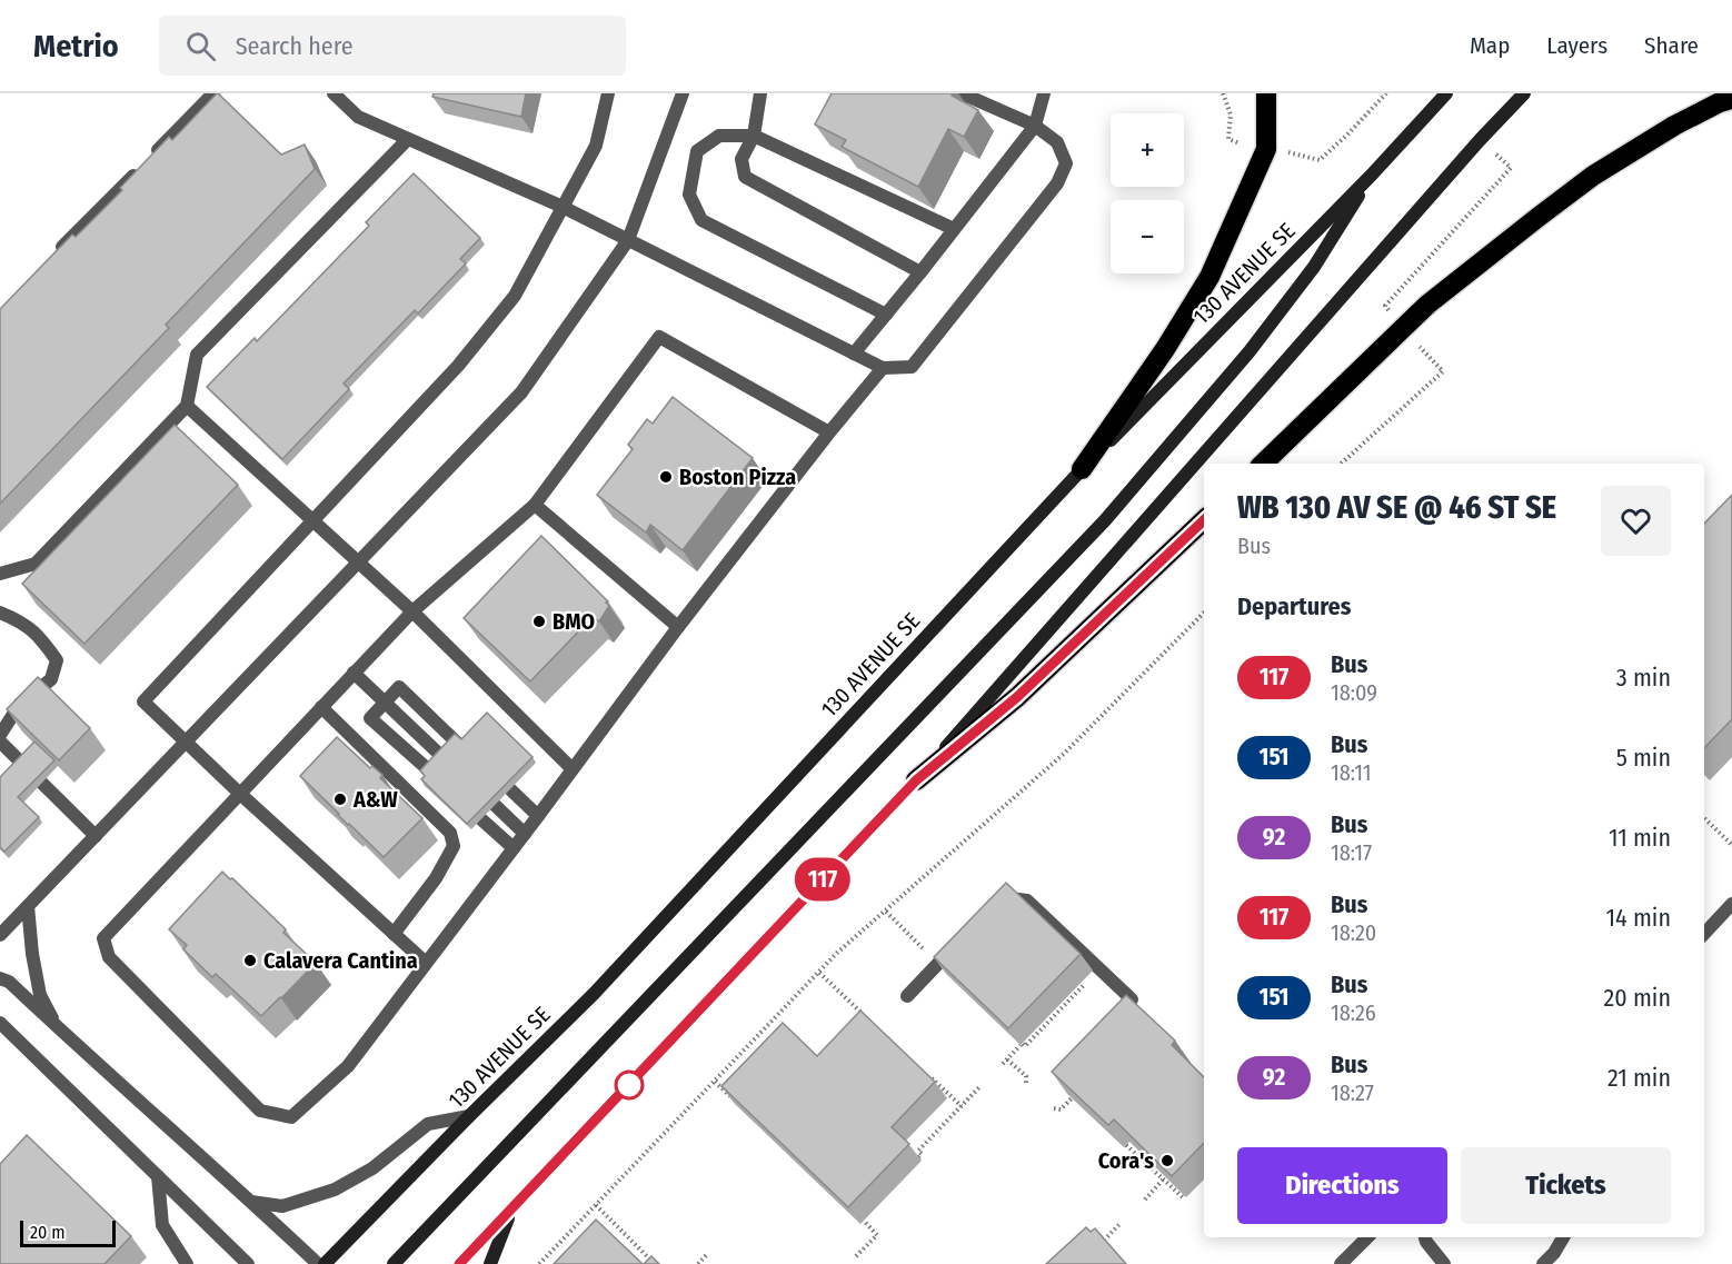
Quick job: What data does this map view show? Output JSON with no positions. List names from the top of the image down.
{
  "streets": {
    "main road": ["130 AVENUE SE"]
  },
  "places": [
    "Boston Pizza",
    "BMO",
    "A&W",
    "Calavera Cantina",
    "Cora's"
  ],
  "lines": ["bus line 117"],
  "scale_bar": "20 m",
  "page": {
    "header": "Metrio",
    "search": "Search here",
    "nav": ["Map", "Layers", "Share"],
    "on_map": "117",
    "map_buttons": ["+", "−"],
    "heading": [
      ["WB 130 AV SE @ 46 ST SE", "Bus"],
      "Departures"
    ],
    "list": [
      {
        "mark": "117",
        "name": "Bus",
        "note": "18:09",
        "value": "3 min"
      },
      {
        "mark": "151",
        "name": "Bus",
        "note": "18:11",
        "value": "5 min"
      },
      {
        "mark": "92",
        "name": "Bus",
        "note": "18:17",
        "value": "11 min"
      },
      {
        "mark": "117",
        "name": "Bus",
        "note": "18:20",
        "value": "14 min"
      },
      {
        "mark": "151",
        "name": "Bus",
        "note": "18:26",
        "value": "20 min"
      },
      {
        "mark": "92",
        "name": "Bus",
        "note": "18:27",
        "value": "21 min"
      }
    ],
    "buttons": ["Directions", "Tickets"],
    "scale": "20 m"
  }
}
